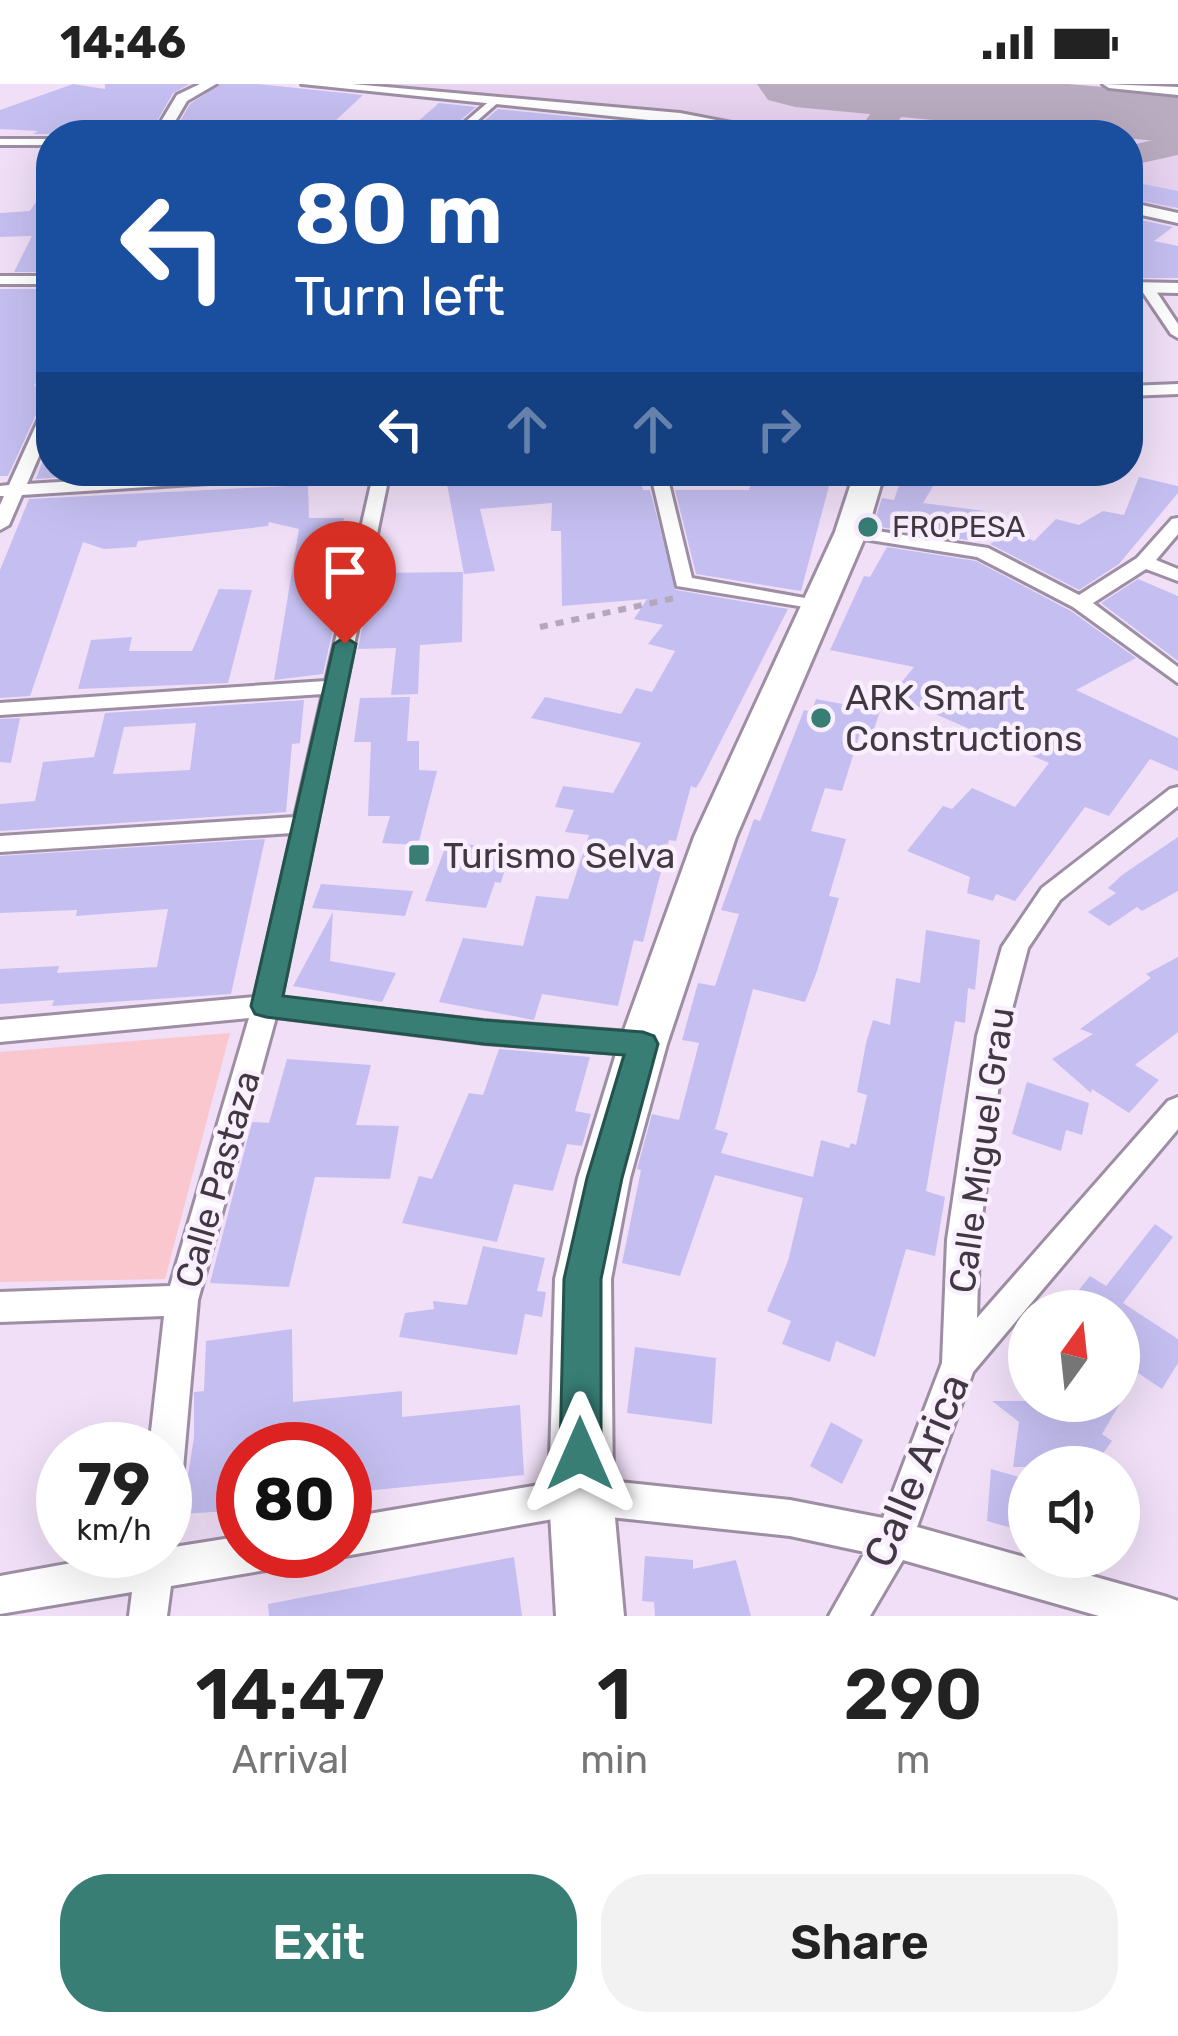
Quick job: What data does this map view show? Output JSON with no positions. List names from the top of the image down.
{
  "streets": {
    "street": ["Calle Miguel Grau", "Calle Pastaza", "Calle Arica"]
  },
  "crossings": [
    ["Calle Miguel Grau", "Calle Arica"]
  ],
  "places": {
    "other": ["FROPESA", "ARK Smart Constructions"],
    "transit": ["Turismo Selva"]
  },
  "north": "top",
  "page": {
    "status": "14:46",
    "turn": ["80 m", "Turn left"],
    "speed": "79 km/h",
    "limit": "80",
    "eta": [
      "14:47",
      "Arrival",
      "1",
      "min",
      "290",
      "m"
    ],
    "buttons": ["Exit", "Share"]
  }
}
